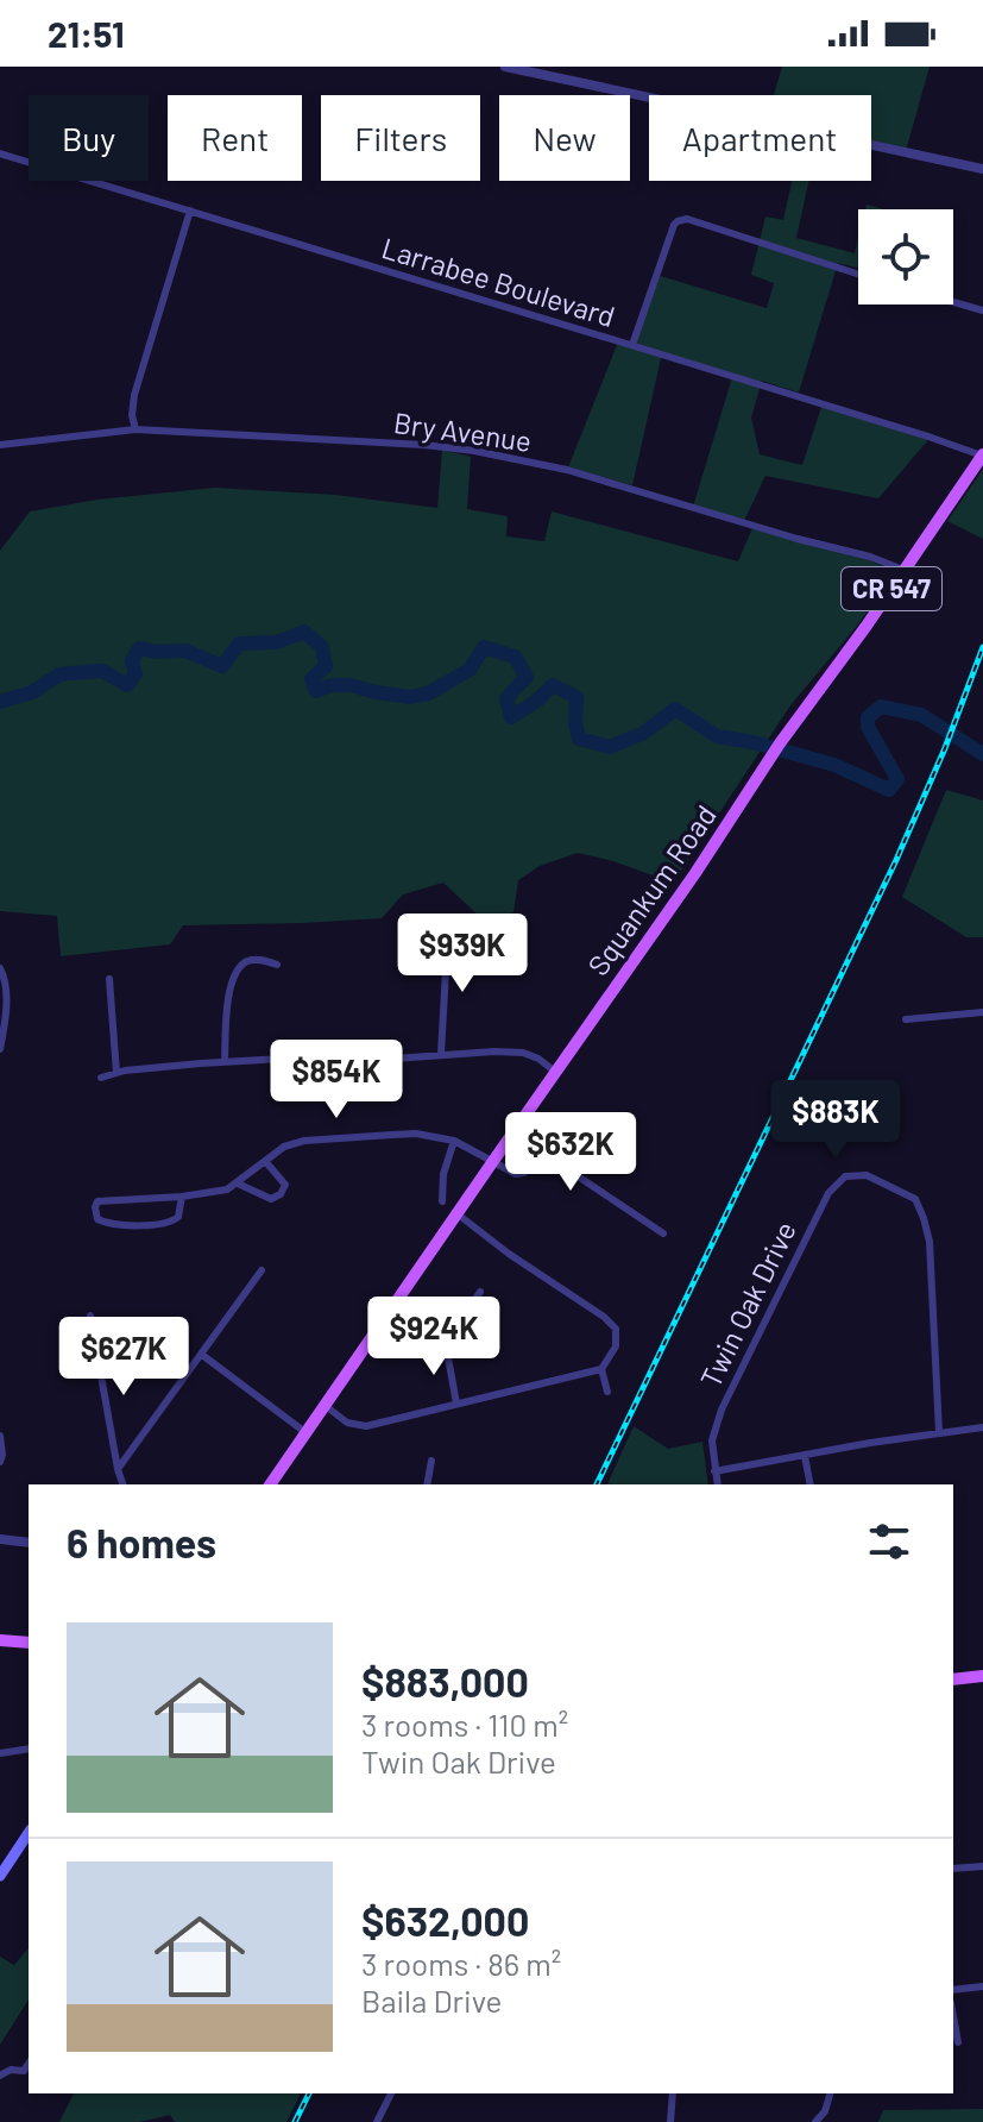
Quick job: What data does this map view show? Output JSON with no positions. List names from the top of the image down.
{
  "streets": {
    "main road": ["CR 547", "Squankum Road"],
    "street": ["Larrabee Boulevard", "Bry Avenue", "Twin Oak Drive"]
  },
  "crossings": [
    ["Larrabee Boulevard", "CR 547"],
    ["Bry Avenue", "CR 547"],
    ["Bry Avenue", "Squankum Road"],
    ["CR 547", "Squankum Road"]
  ],
  "page": {
    "status": "21:51",
    "chip": [
      "Buy",
      "Rent",
      "Filters",
      "New",
      "Apartment"
    ],
    "price": [
      "$939K",
      "$854K",
      "$883K",
      "$632K",
      "$924K",
      "$627K"
    ],
    "heading": "6 homes",
    "list": [
      {
        "name": "$883,000",
        "note": "3 rooms · 110 m² · Twin Oak Drive"
      },
      {
        "name": "$632,000",
        "note": "3 rooms · 86 m² · Baila Drive"
      }
    ]
  }
}
